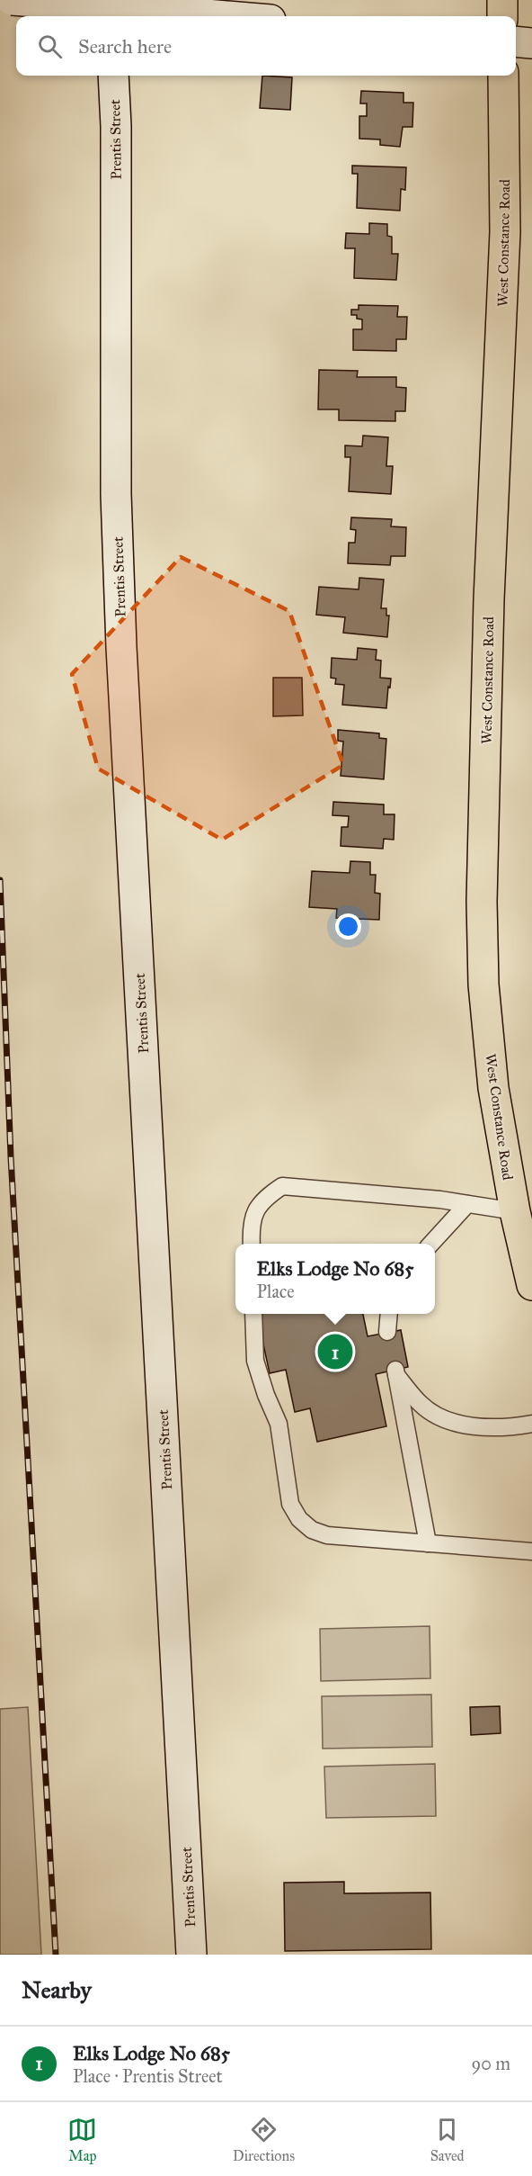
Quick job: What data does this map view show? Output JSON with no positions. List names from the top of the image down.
{
  "streets": {
    "main road": ["West Constance Road"],
    "street": ["Prentis Street"]
  },
  "page": {
    "search": "Search here",
    "popup": ["Elks Lodge No 685", "Place"],
    "pins": "1",
    "heading": "Nearby",
    "list": [
      {
        "mark": "1",
        "name": "Elks Lodge No 685",
        "note": "Place · Prentis Street",
        "value": "90 m"
      }
    ],
    "nav": ["Map", "Directions", "Saved"]
  }
}
